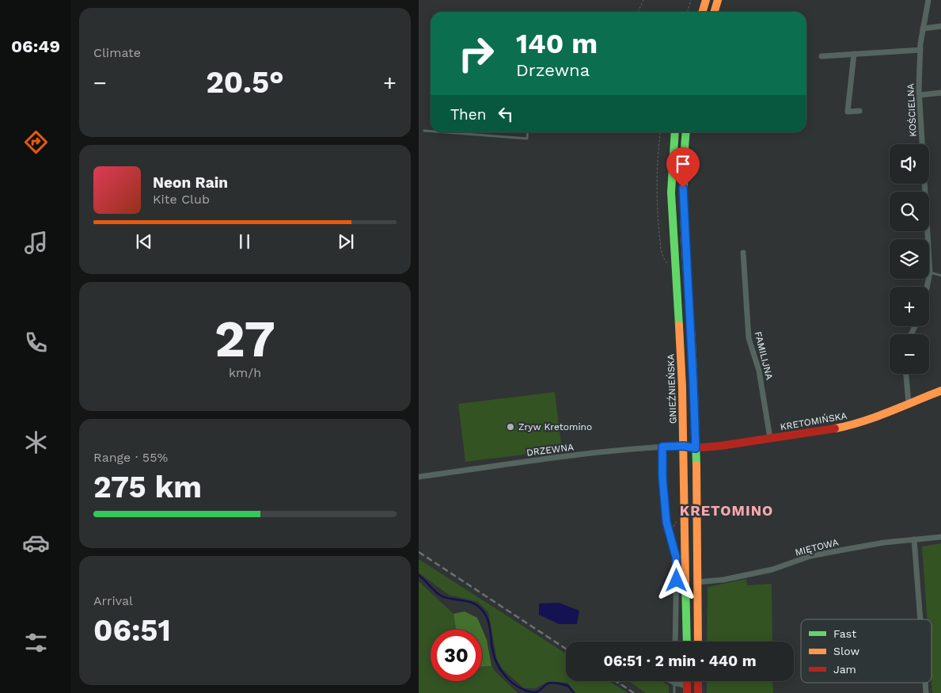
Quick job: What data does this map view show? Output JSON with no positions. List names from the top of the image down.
{
  "streets": {
    "main road": ["GNIEŹNIEŃSKA", "KRETOMIŃSKA"],
    "street": [
      "KOŚCIELNA",
      "FAMILIJNA",
      "DRZEWNA",
      "MIĘTOWA"
    ]
  },
  "crossings": [
    ["FAMILIJNA", "KRETOMIŃSKA"],
    ["GNIEŹNIEŃSKA", "KRETOMIŃSKA"],
    ["GNIEŹNIEŃSKA", "DRZEWNA"],
    ["KRETOMIŃSKA", "DRZEWNA"]
  ],
  "districts": ["KRETOMINO"],
  "places": ["Zryw Kretomino"],
  "legend": ["Fast", "Slow", "Jam"],
  "page": {
    "tabs": "06:49",
    "tile": [
      "Climate",
      ["27", "km/h"],
      ["Range · 55%", "275 km"],
      ["Arrival", "06:51"]
    ],
    "turn": ["140 m", "Drzewna"],
    "heat": ["−", "20.5°", "+"],
    "then": "Then",
    "map_buttons": ["+", "−"],
    "song": ["Neon Rain", "Kite Club"],
    "limit": "30",
    "trip": "06:51 · 2 min · 440 m"
  }
}
